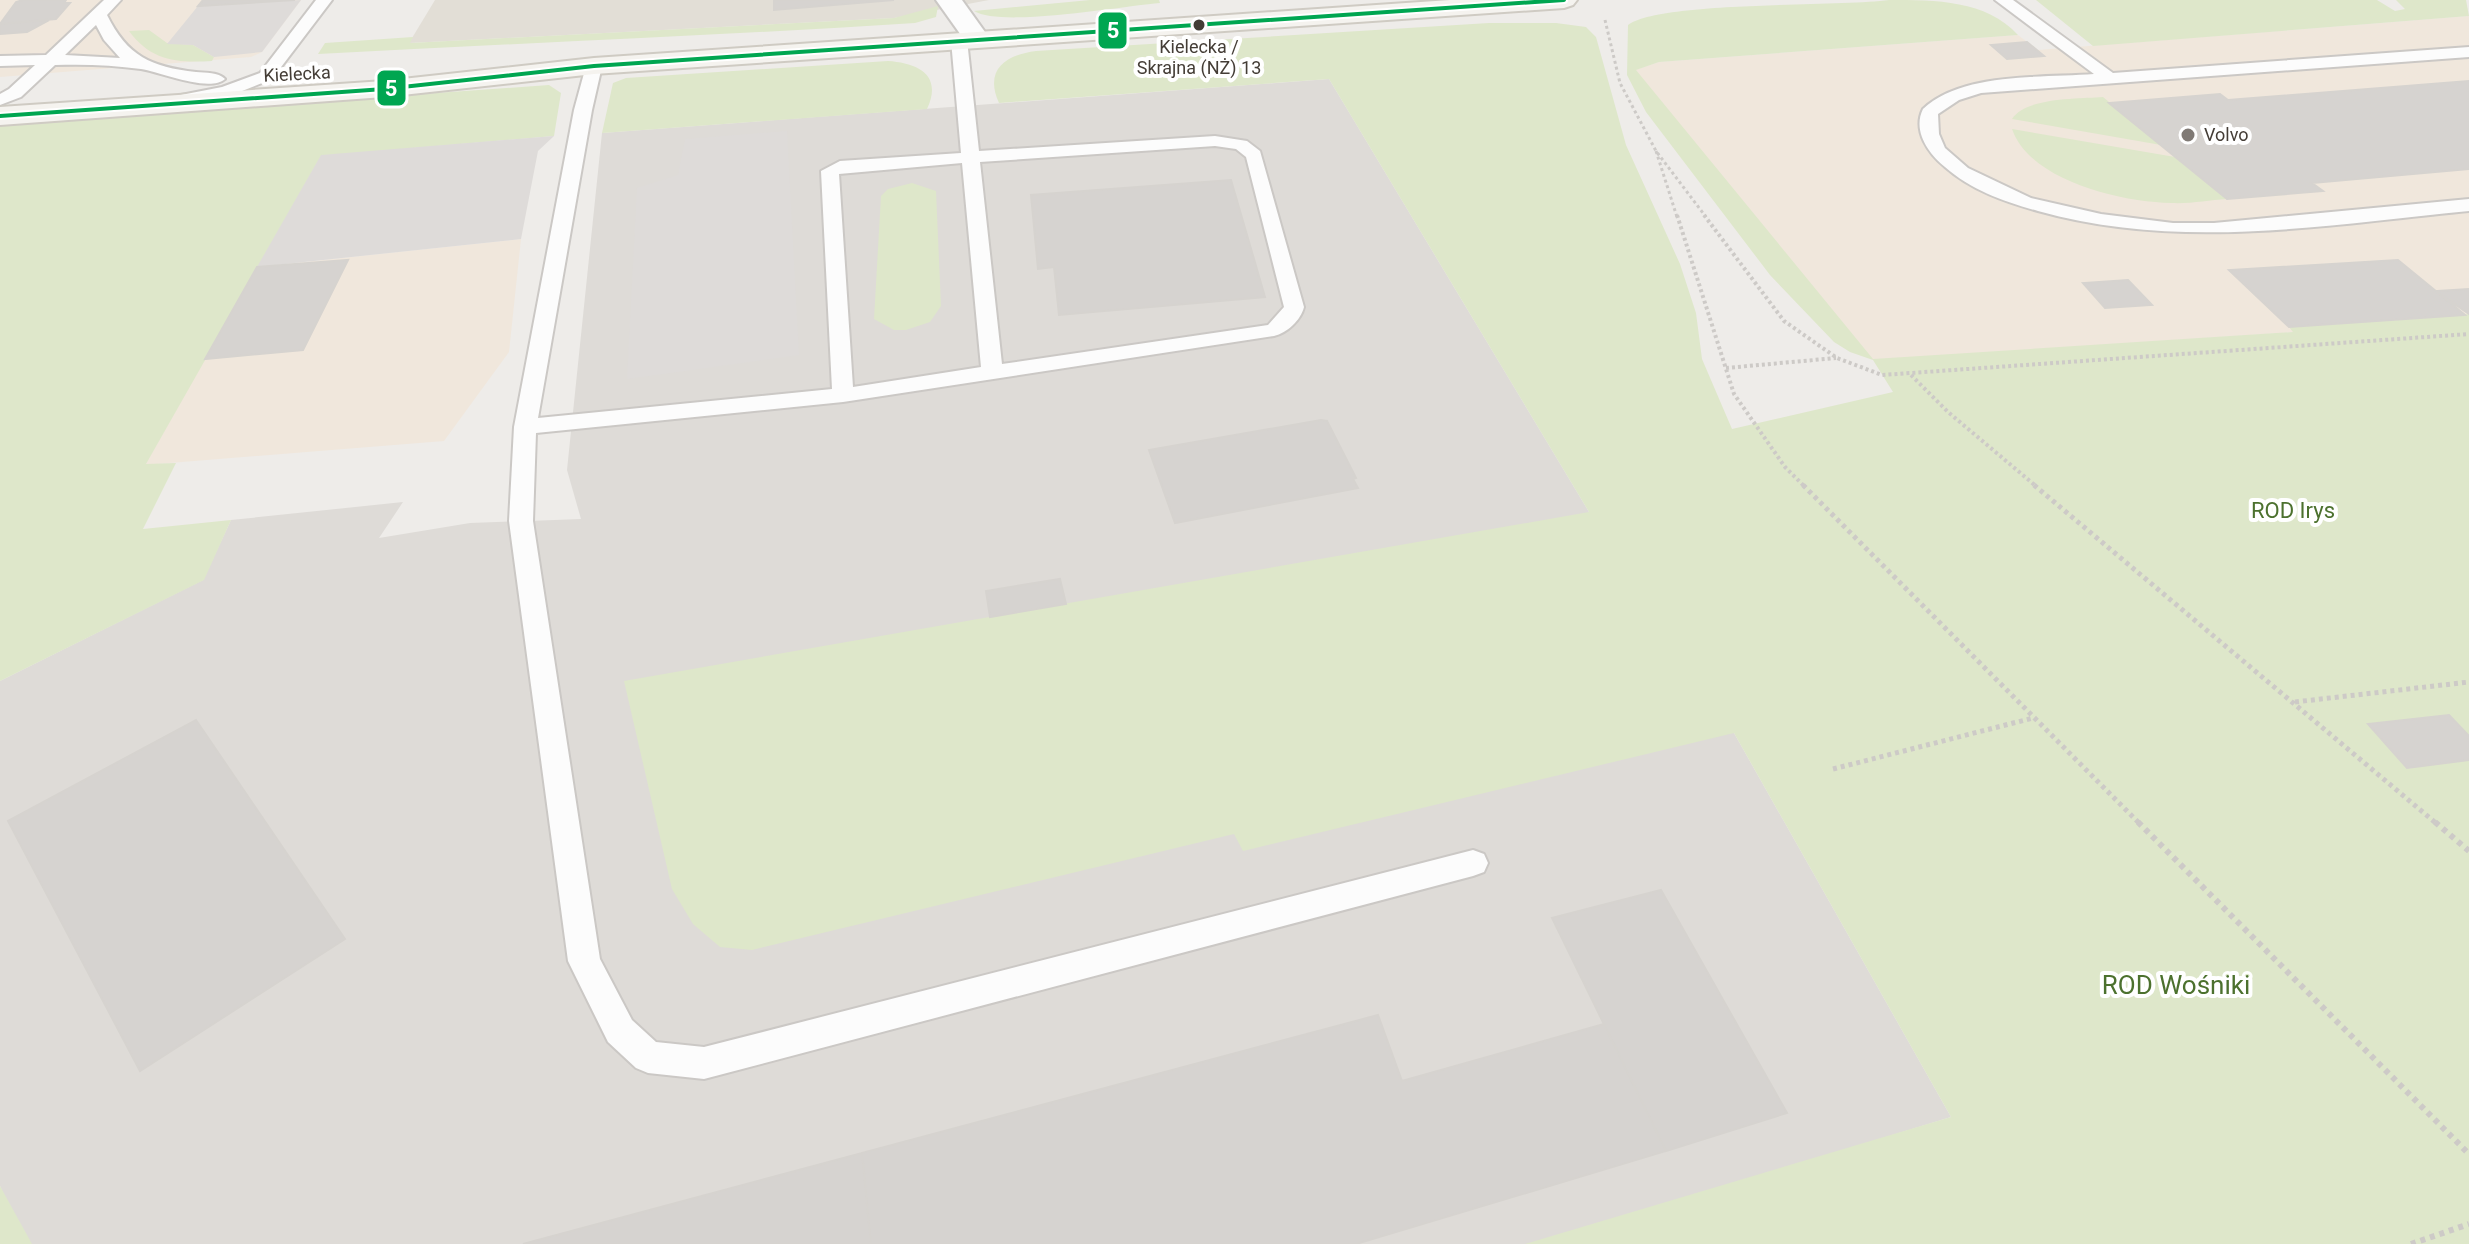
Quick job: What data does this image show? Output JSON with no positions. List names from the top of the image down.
{
  "streets": {
    "main road": ["Kielecka"]
  },
  "parks": ["ROD Irys", "ROD Wośniki"],
  "places": ["Kielecka / Skrajna (NŻ) 13", "Volvo"],
  "lines": ["transit line 5"]
}
